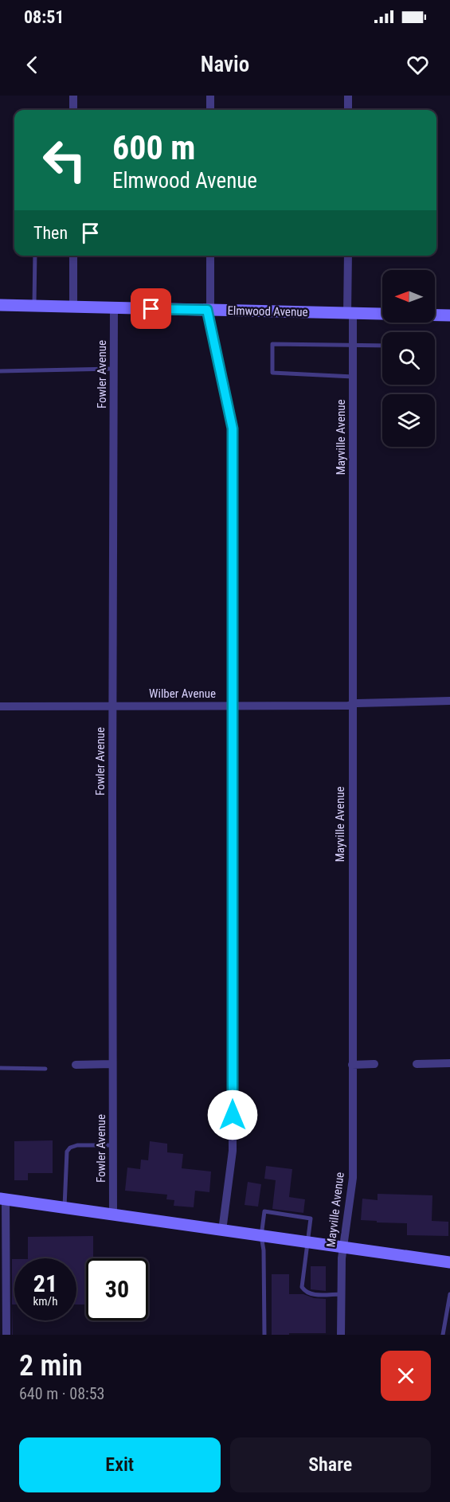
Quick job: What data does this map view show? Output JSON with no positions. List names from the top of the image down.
{
  "streets": {
    "main road": ["Elmwood Avenue"],
    "street": ["Fowler Avenue", "Mayville Avenue", "Wilber Avenue"]
  },
  "crossings": [
    ["Elmwood Avenue", "Fowler Avenue"],
    ["Elmwood Avenue", "Mayville Avenue"],
    ["Fowler Avenue", "Wilber Avenue"],
    ["Mayville Avenue", "Wilber Avenue"]
  ],
  "north": "left",
  "page": {
    "status": "08:51",
    "header": "Navio",
    "turn": ["600 m", "Elmwood Avenue"],
    "then": "Then",
    "speed": "21 km/h",
    "limit": "30",
    "heading": ["2 min", "640 m · 08:53"],
    "buttons": ["Exit", "Share"]
  }
}
